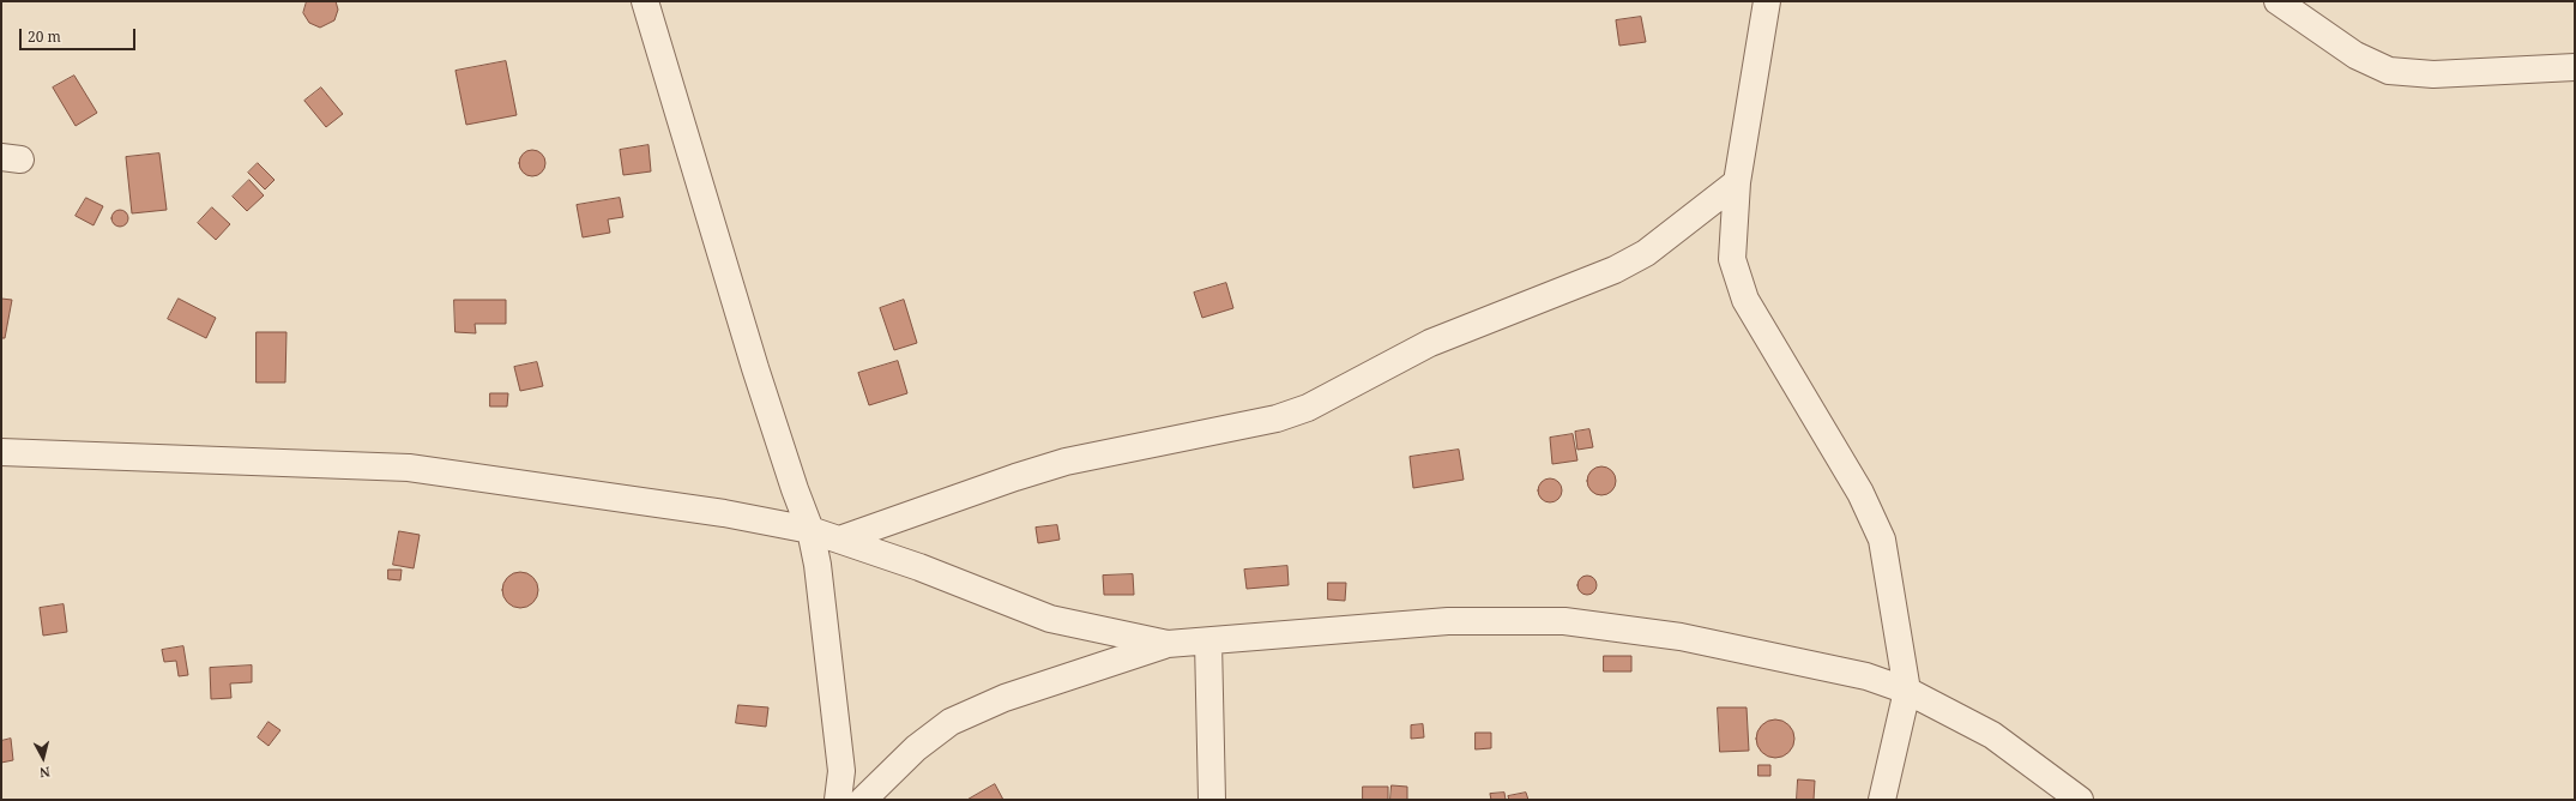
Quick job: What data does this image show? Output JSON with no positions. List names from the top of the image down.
{
  "scale_bar": "20 m",
  "north": "bottom"
}
